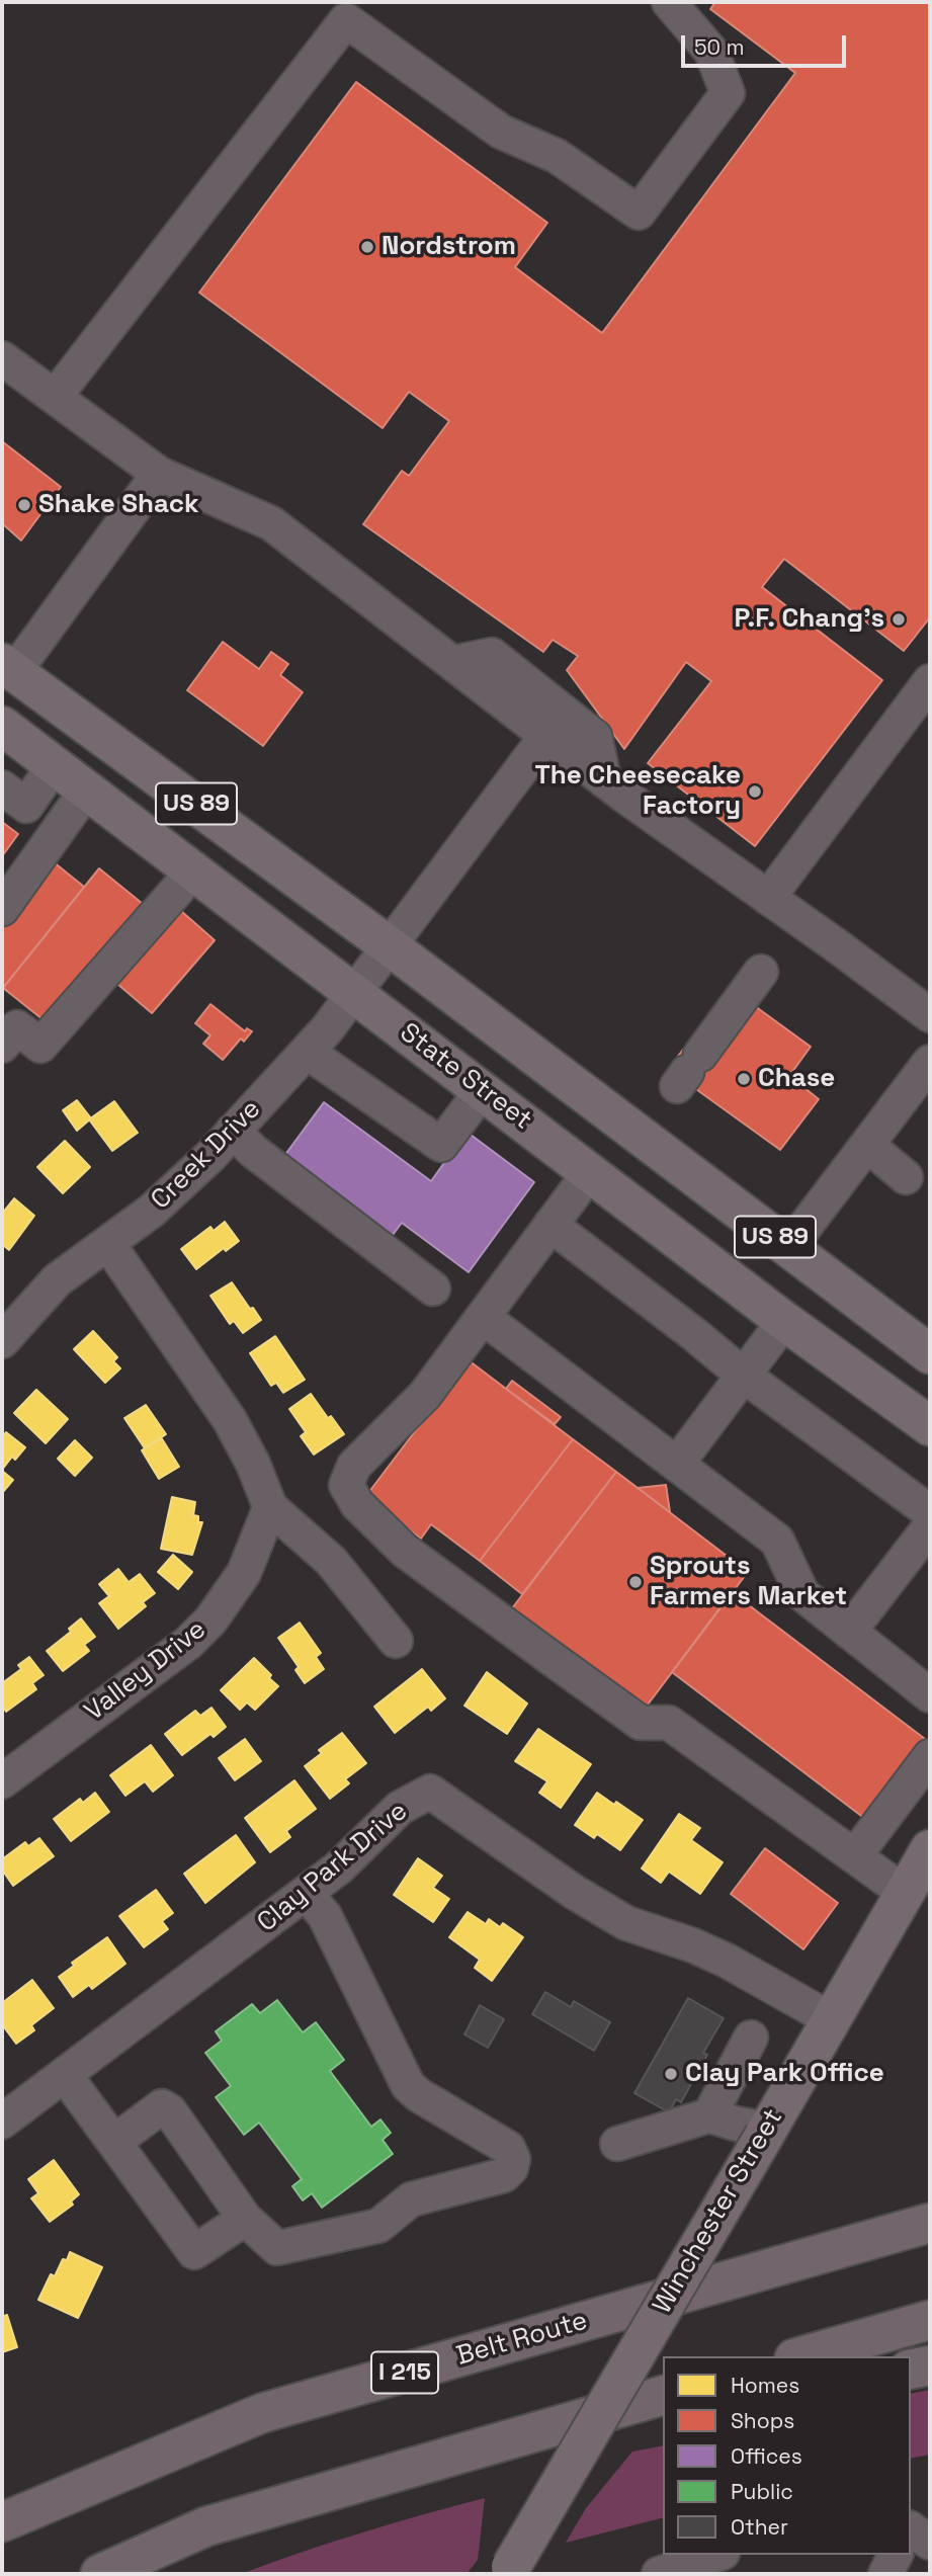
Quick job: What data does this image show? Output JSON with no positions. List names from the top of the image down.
{
  "streets": {
    "highway": ["Belt Route", "I 215"],
    "main road": ["US 89", "State Street", "Winchester Street"],
    "street": ["Creek Drive", "Valley Drive", "Clay Park Drive"]
  },
  "crossings": [
    ["US 89", "Creek Drive"],
    ["State Street", "Creek Drive"],
    ["Clay Park Drive", "Winchester Street"]
  ],
  "places": [
    "Nordstrom",
    "Shake Shack",
    "P.F. Chang's",
    "The Cheesecake Factory",
    "Chase",
    "Sprouts Farmers Market",
    "Clay Park Office"
  ],
  "legend": [
    "Homes",
    "Shops",
    "Offices",
    "Public",
    "Other"
  ],
  "scale_bar": "50 m"
}
